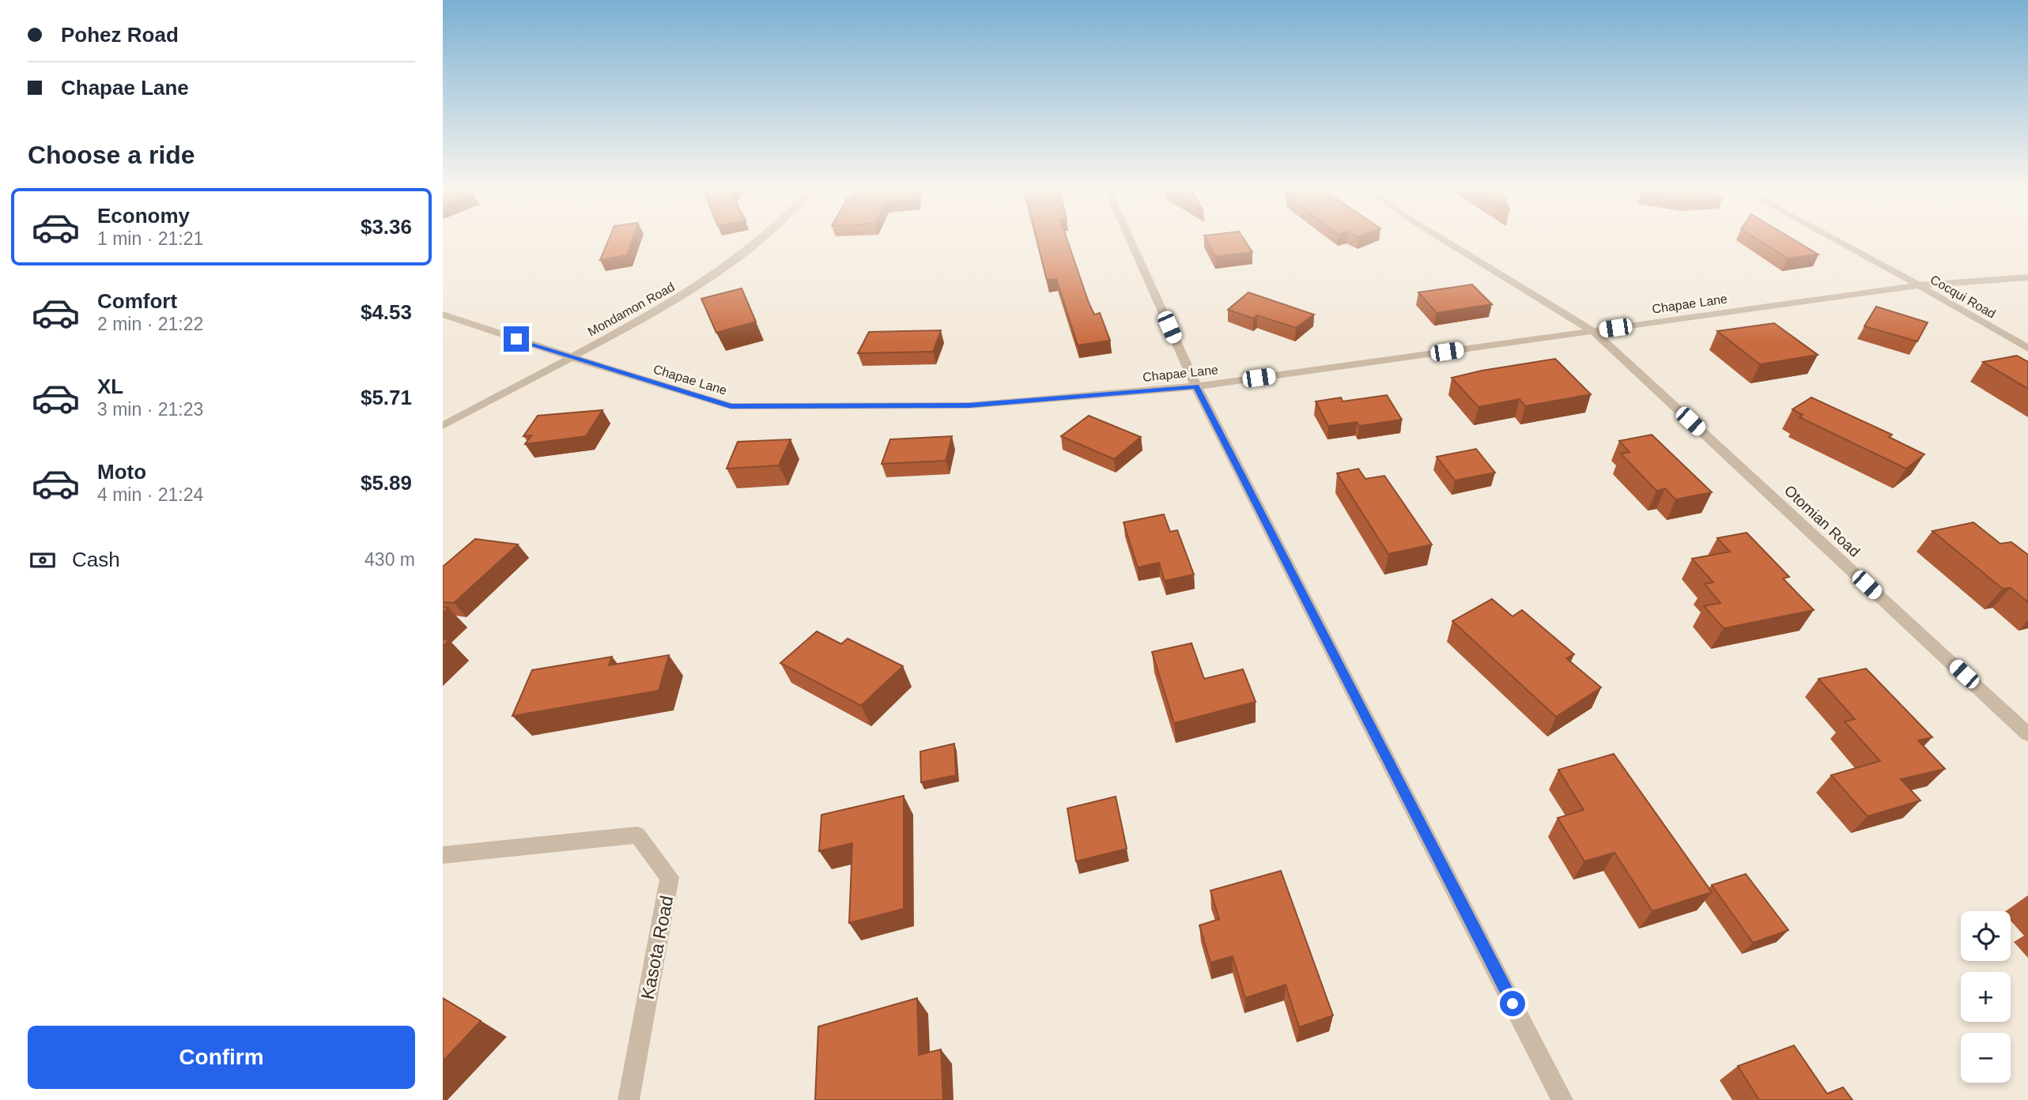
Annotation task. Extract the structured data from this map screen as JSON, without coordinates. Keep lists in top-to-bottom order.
{
  "streets": {
    "street": [
      "Cocqui Road",
      "Chapae Lane",
      "Mondamon Road",
      "Otomian Road",
      "Kasota Road"
    ]
  },
  "crossings": [
    ["Cocqui Road", "Chapae Lane"],
    ["Chapae Lane", "Mondamon Road"],
    ["Chapae Lane", "Otomian Road"]
  ],
  "page": {
    "banner": ["Pohez Road", "Chapae Lane"],
    "heading": "Choose a ride",
    "list": [
      {
        "name": "Economy",
        "note": "1 min · 21:21",
        "value": "$3.36"
      },
      {
        "name": "Comfort",
        "note": "2 min · 21:22",
        "value": "$4.53"
      },
      {
        "name": "XL",
        "note": "3 min · 21:23",
        "value": "$5.71"
      },
      {
        "name": "Moto",
        "note": "4 min · 21:24",
        "value": "$5.89"
      }
    ],
    "pay": ["Cash", "430 m"],
    "map_buttons": ["+", "−"],
    "buttons": "Confirm"
  }
}
